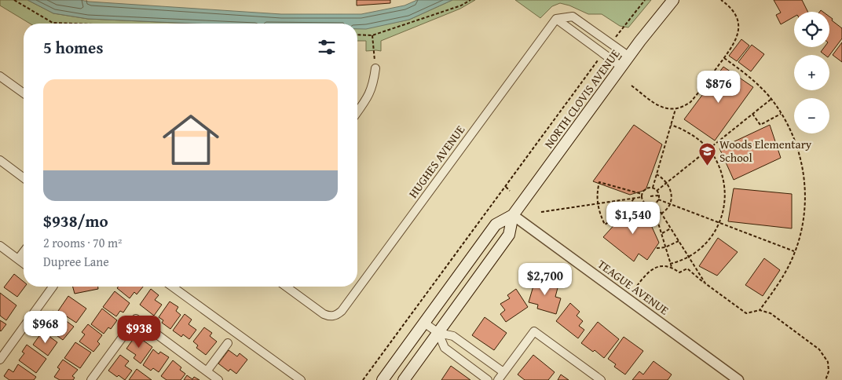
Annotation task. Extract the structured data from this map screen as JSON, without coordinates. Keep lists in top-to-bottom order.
{
  "streets": {
    "main road": ["NORTH CLOVIS AVENUE"],
    "street": ["HUGHES AVENUE", "TEAGUE AVENUE"]
  },
  "crossings": [
    ["NORTH CLOVIS AVENUE", "TEAGUE AVENUE"]
  ],
  "places": {
    "school or university": ["Woods Elementary School"]
  },
  "page": {
    "map_buttons": ["+", "−"],
    "heading": "5 homes",
    "price": [
      "$876",
      "$1,540",
      "$2,700",
      "$968",
      "$938"
    ],
    "list": [
      {
        "name": "$938/mo",
        "note": "2 rooms · 70 m² · Dupree Lane"
      }
    ]
  }
}
